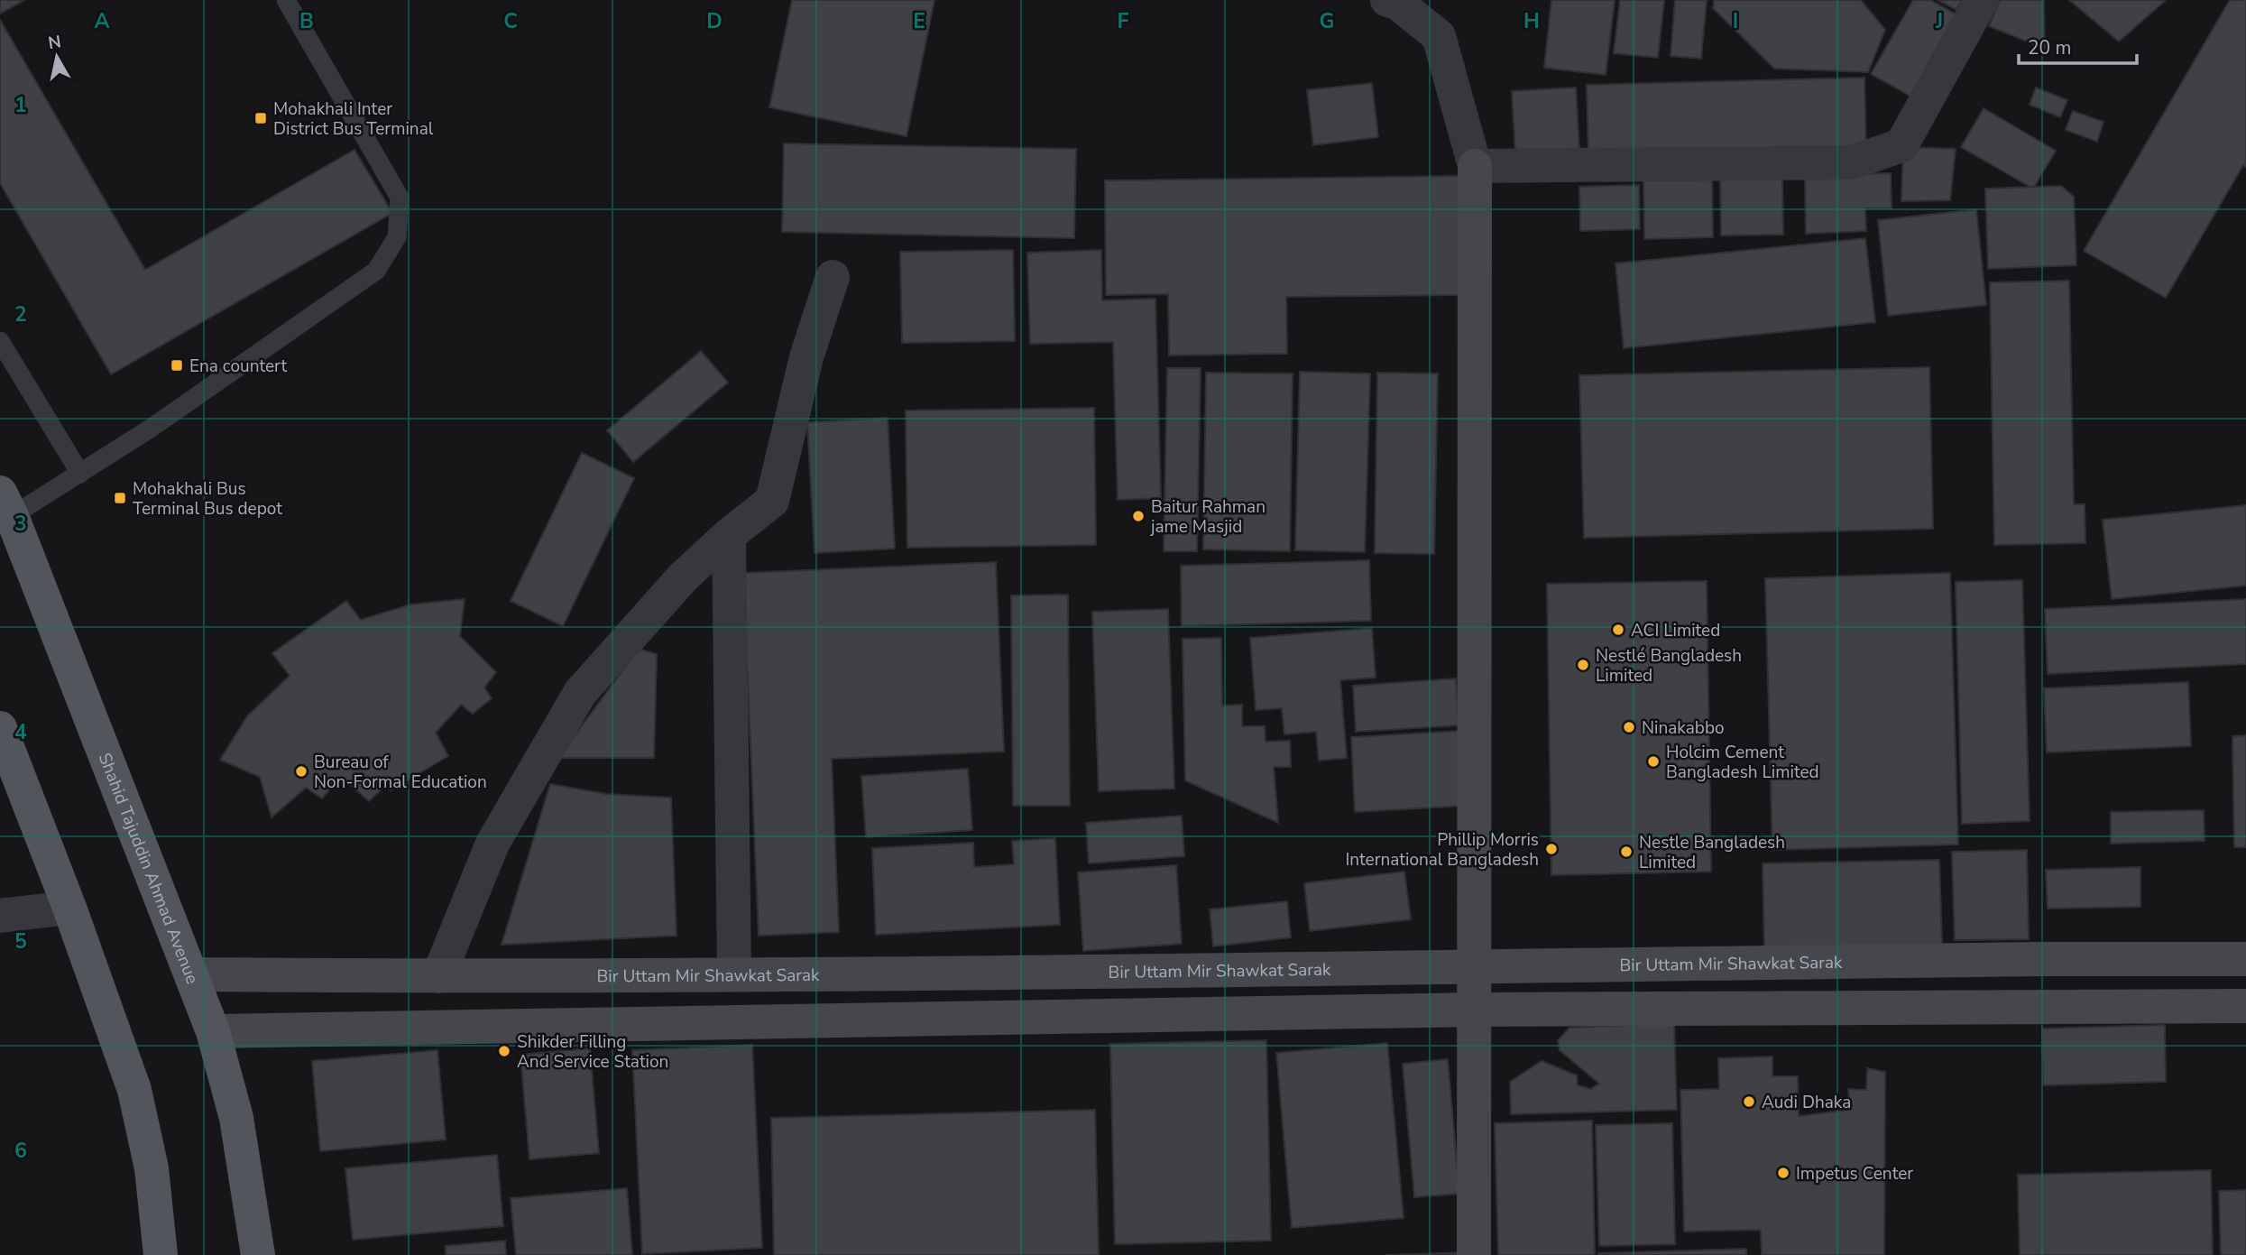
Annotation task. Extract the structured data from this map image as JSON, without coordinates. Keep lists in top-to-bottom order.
{
  "streets": {
    "main road": ["Shahid Tajuddin Ahmad Avenue", "Bir Uttam Mir Shawkat Sarak"]
  },
  "crossings": [
    ["Shahid Tajuddin Ahmad Avenue", "Bir Uttam Mir Shawkat Sarak"]
  ],
  "places": {
    "transit": ["Mohakhali Inter District Bus Terminal", "Ena countert", "Mohakhali Bus Terminal Bus depot"],
    "other": [
      "Baitur Rahman jame Masjid",
      "ACI Limited",
      "Nestlé Bangladesh Limited",
      "Ninakabbo",
      "Holcim Cement Bangladesh Limited",
      "Bureau of Non-Formal Education",
      "Phillip Morris International Bangladesh",
      "Nestle Bangladesh Limited",
      "Shikder Filling And Service Station",
      "Audi Dhaka",
      "Impetus Center"
    ]
  },
  "scale_bar": "20 m",
  "north": "top",
  "grid": {
    "columns": [
      "A",
      "B",
      "C",
      "D",
      "E",
      "F",
      "G",
      "H",
      "I",
      "J"
    ],
    "rows": [
      "1",
      "2",
      "3",
      "4",
      "5",
      "6"
    ]
  }
}
